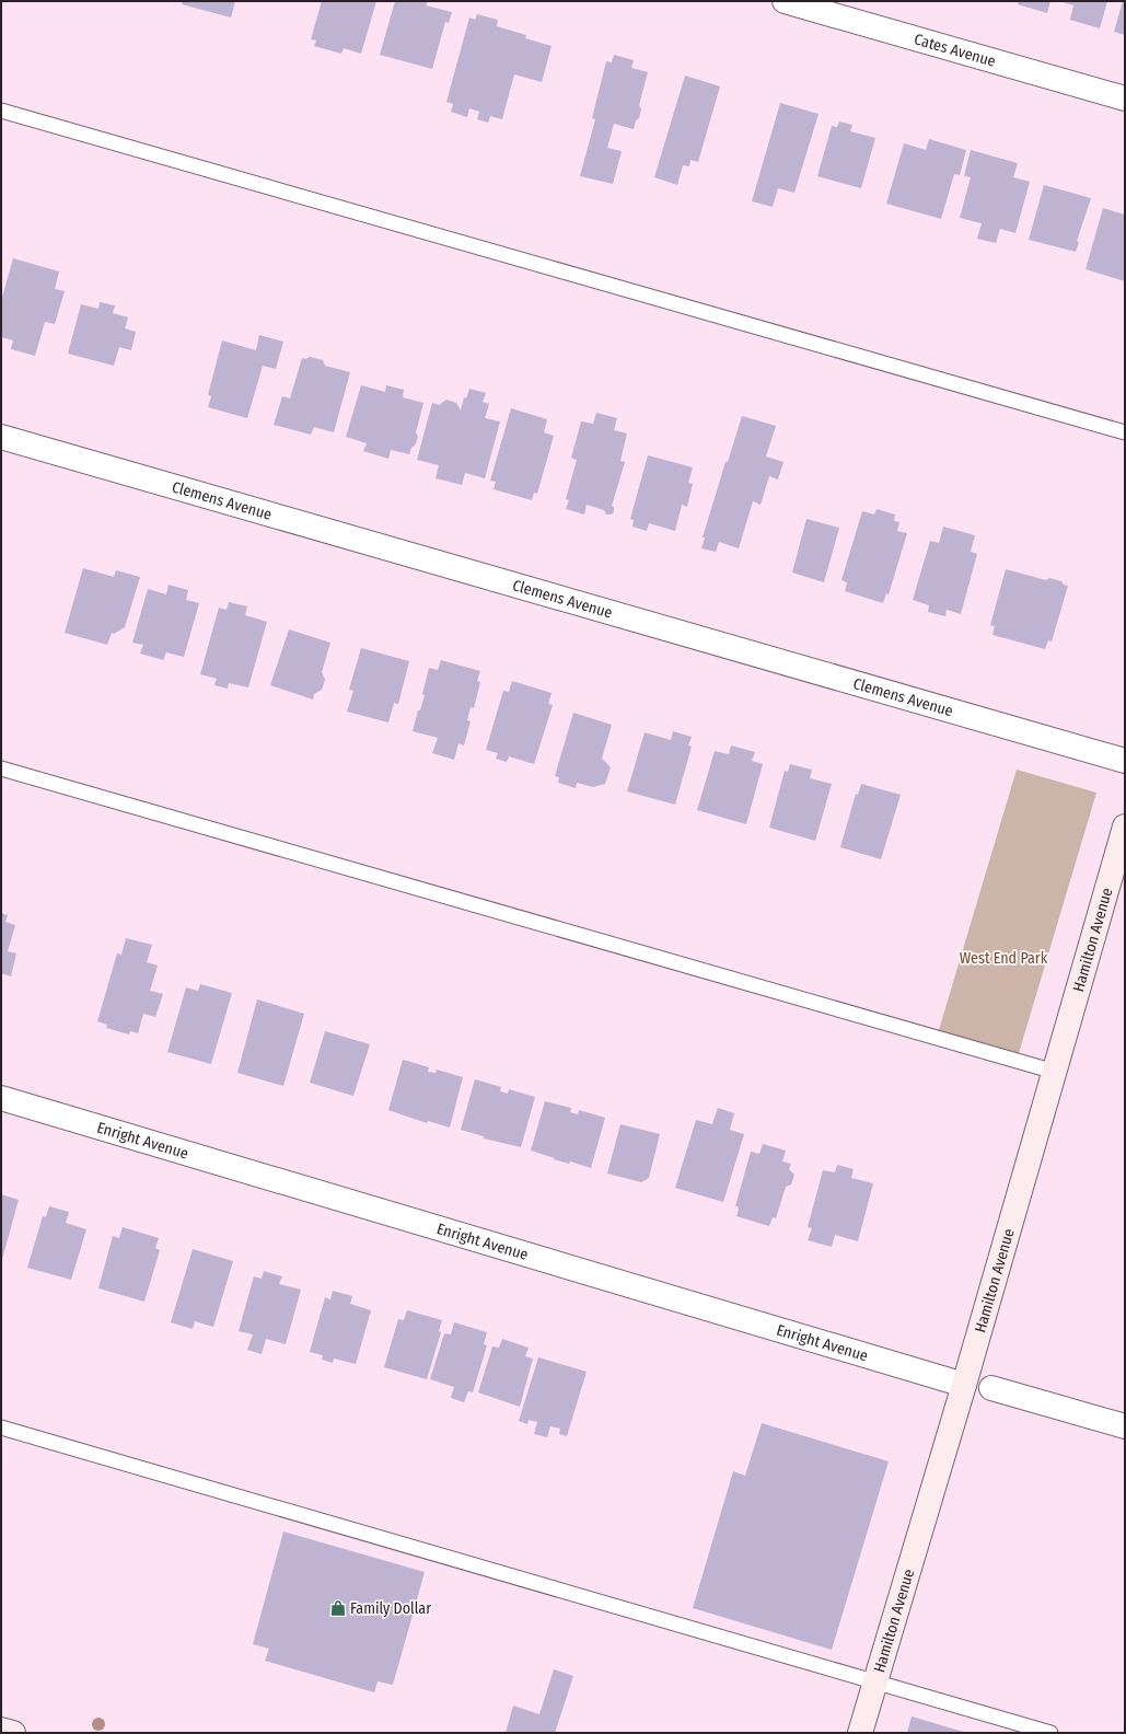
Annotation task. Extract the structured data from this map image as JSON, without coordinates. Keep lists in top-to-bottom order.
{
  "streets": {
    "street": [
      "Cates Avenue",
      "Clemens Avenue",
      "Hamilton Avenue",
      "Enright Avenue"
    ]
  },
  "crossings": [
    ["Hamilton Avenue", "Enright Avenue"]
  ],
  "parks": ["West End Park"],
  "places": {
    "shop": ["Family Dollar"]
  }
}
